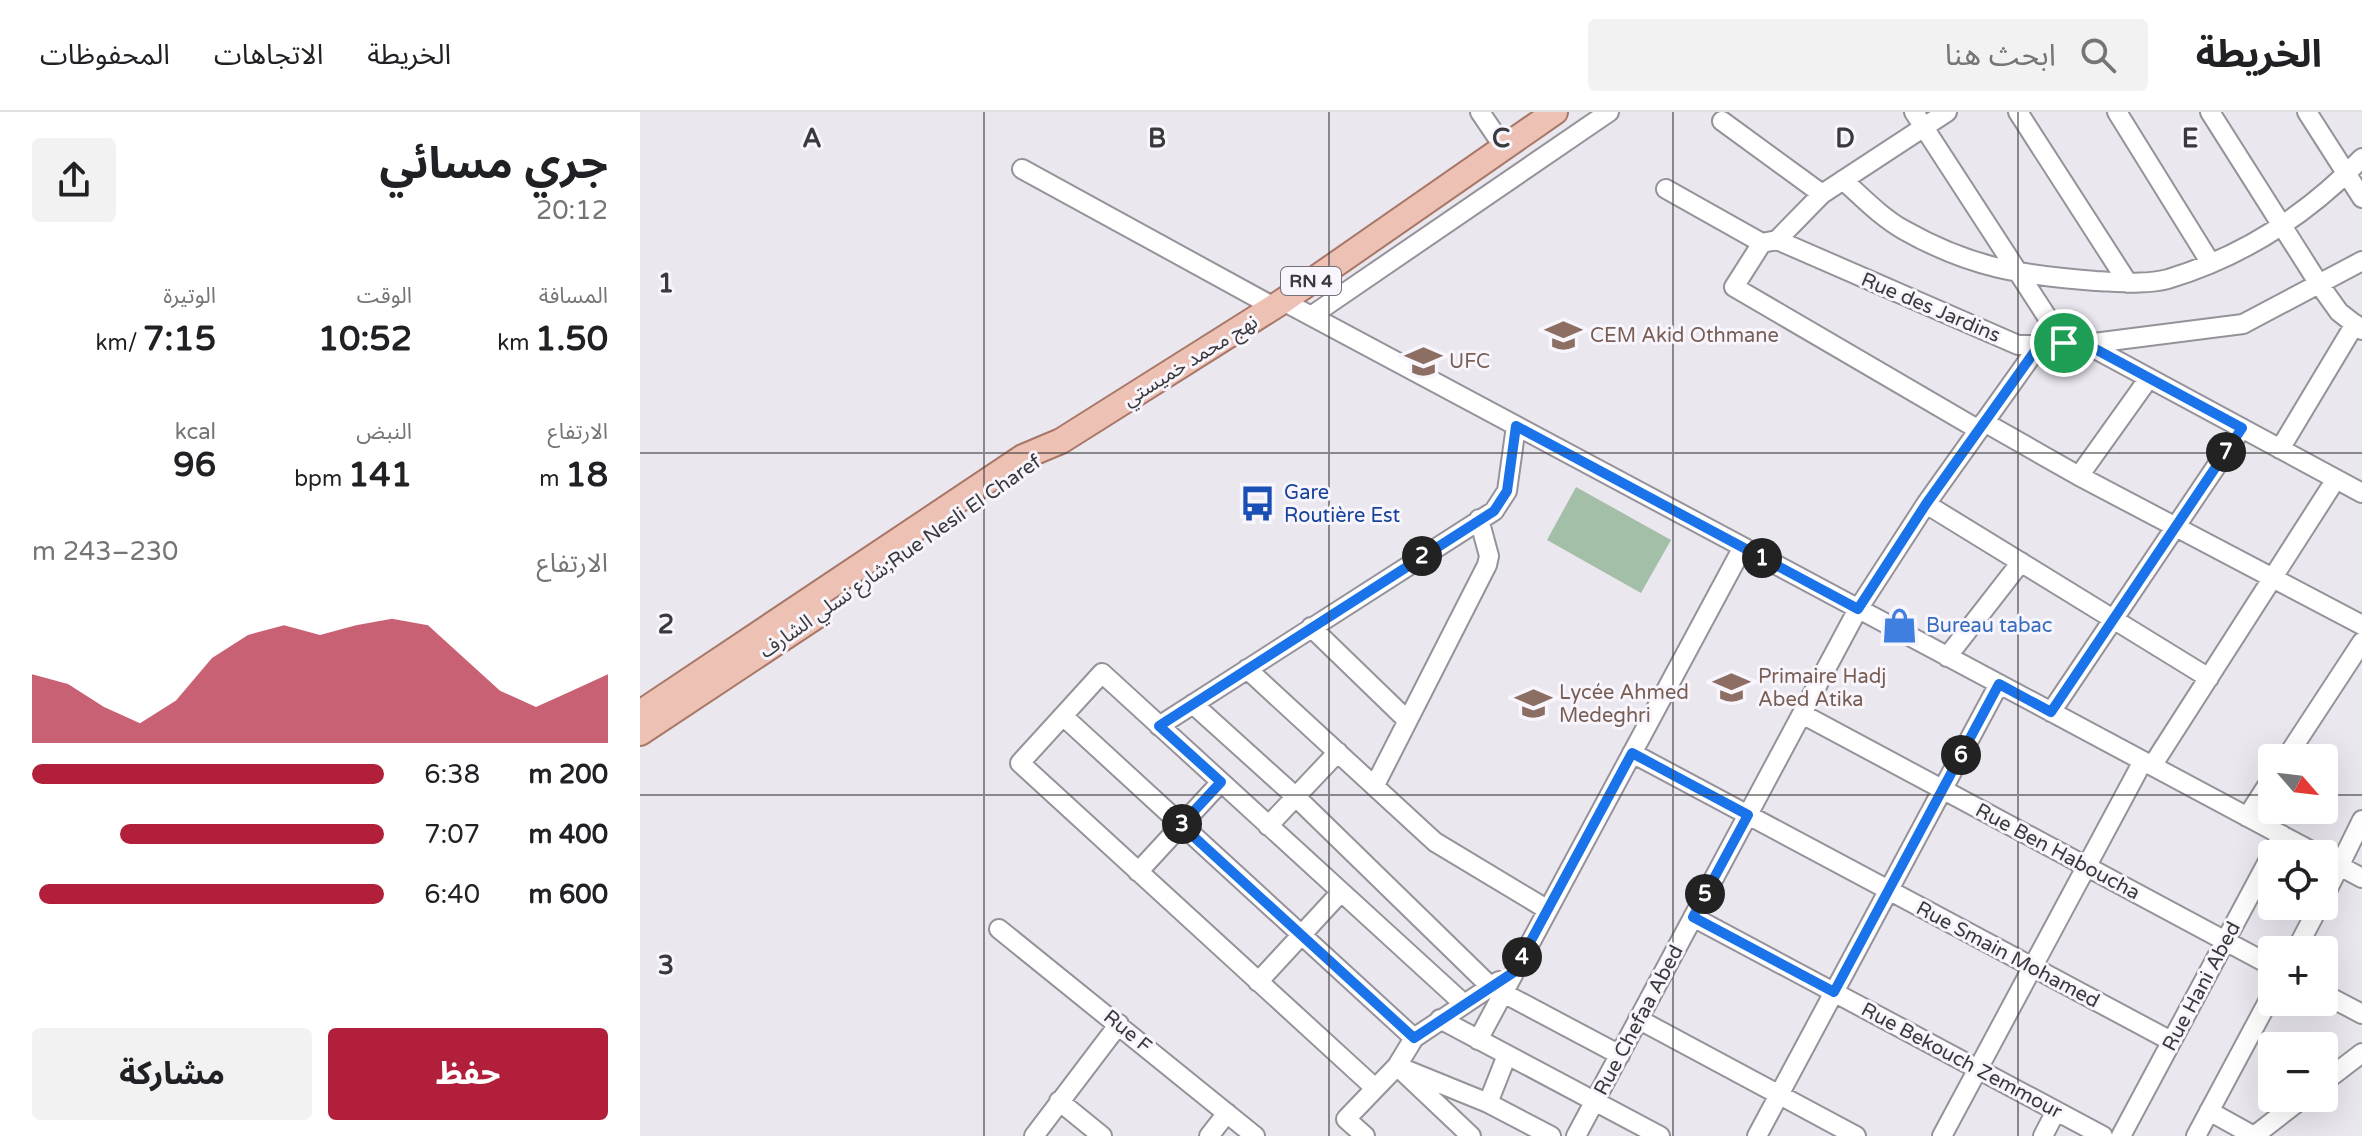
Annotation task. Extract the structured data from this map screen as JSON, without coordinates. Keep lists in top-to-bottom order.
{
  "streets": {
    "main road": ["RN 4", "نهج محمد خميستي", "شارع نسلي الشارف;Rue Nesli El Charef"],
    "street": [
      "Rue des Jardins",
      "Rue Ben Haboucha",
      "Rue Smain Mohamed",
      "Rue Hani Abed",
      "Rue Chefaa Abed",
      "Rue F",
      "Rue Bekouch Zemmour"
    ]
  },
  "crossings": [
    ["Rue des Jardins", "Rue Chefaa Abed"],
    ["نهج محمد خميستي", "شارع نسلي الشارف;Rue Nesli El Charef"],
    ["Rue Ben Haboucha", "Rue Hani Abed"],
    ["Rue Ben Haboucha", "Rue Chefaa Abed"],
    ["Rue Smain Mohamed", "Rue Hani Abed"],
    ["Rue Smain Mohamed", "Rue Chefaa Abed"],
    ["Rue Chefaa Abed", "Rue Bekouch Zemmour"]
  ],
  "places": {
    "school or university": [
      "CEM Akid Othmane",
      "UFC",
      "Primaire Hadj Abed Atika",
      "Lycée Ahmed Medeghri"
    ],
    "bus stop": ["Gare Routière Est"],
    "shop": ["Bureau tabac"]
  },
  "north": "bottom right",
  "page": {
    "header": "الخريطة",
    "search": "ابحث هنا",
    "nav": ["الخريطة", "الاتجاهات", "المحفوظات"],
    "heading": ["جري مسائي", "20:12"],
    "stats": [
      ["المسافة", "1.50 km"],
      ["الوقت", "10:52"],
      ["الوتيرة", "7:15 /km"],
      ["الارتفاع", "18 m"],
      ["النبض", "141 bpm"],
      ["kcal", "96"]
    ],
    "pins": [
      "7",
      "2",
      "1",
      "6",
      "3",
      "5",
      "4"
    ],
    "chart": ["الارتفاع", "230–243 m"],
    "map_buttons": ["+", "−"],
    "list": [
      {
        "name": "200 m",
        "note": "6:38"
      },
      {
        "name": "400 m",
        "note": "7:07"
      },
      {
        "name": "600 m",
        "note": "6:40"
      }
    ],
    "buttons": ["حفظ", "مشاركة"]
  },
  "grid": {
    "columns": [
      "A",
      "B",
      "C",
      "D",
      "E"
    ],
    "rows": ["1", "2", "3"]
  }
}
